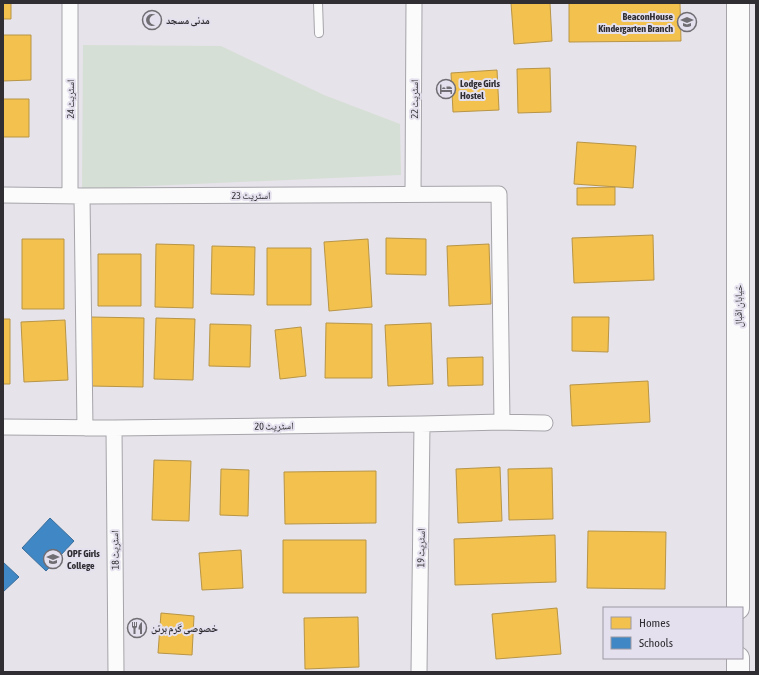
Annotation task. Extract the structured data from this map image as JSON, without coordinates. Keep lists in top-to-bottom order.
{
  "streets": {
    "main road": ["خیابان اقبال"],
    "street": [
      "اسٹریٹ 24",
      "اسٹریٹ 22",
      "اسٹریٹ 23",
      "اسٹریٹ 20",
      "اسٹریٹ 19",
      "اسٹریٹ 18"
    ]
  },
  "crossings": [
    ["اسٹریٹ 24", "اسٹریٹ 23"],
    ["اسٹریٹ 24", "اسٹریٹ 20"],
    ["اسٹریٹ 22", "اسٹریٹ 23"],
    ["اسٹریٹ 23", "اسٹریٹ 20"],
    ["اسٹریٹ 20", "اسٹریٹ 19"],
    ["اسٹریٹ 20", "اسٹریٹ 18"]
  ],
  "places": {
    "mosque": ["مدنی مسجد"],
    "school or university": ["BeaconHouse Kindergarten Branch", "OPF Girls College"],
    "hotel": ["Lodge Girls Hostel"],
    "restaurant": ["خصوصی گرم برتن"]
  },
  "legend": ["Homes", "Schools"]
}
